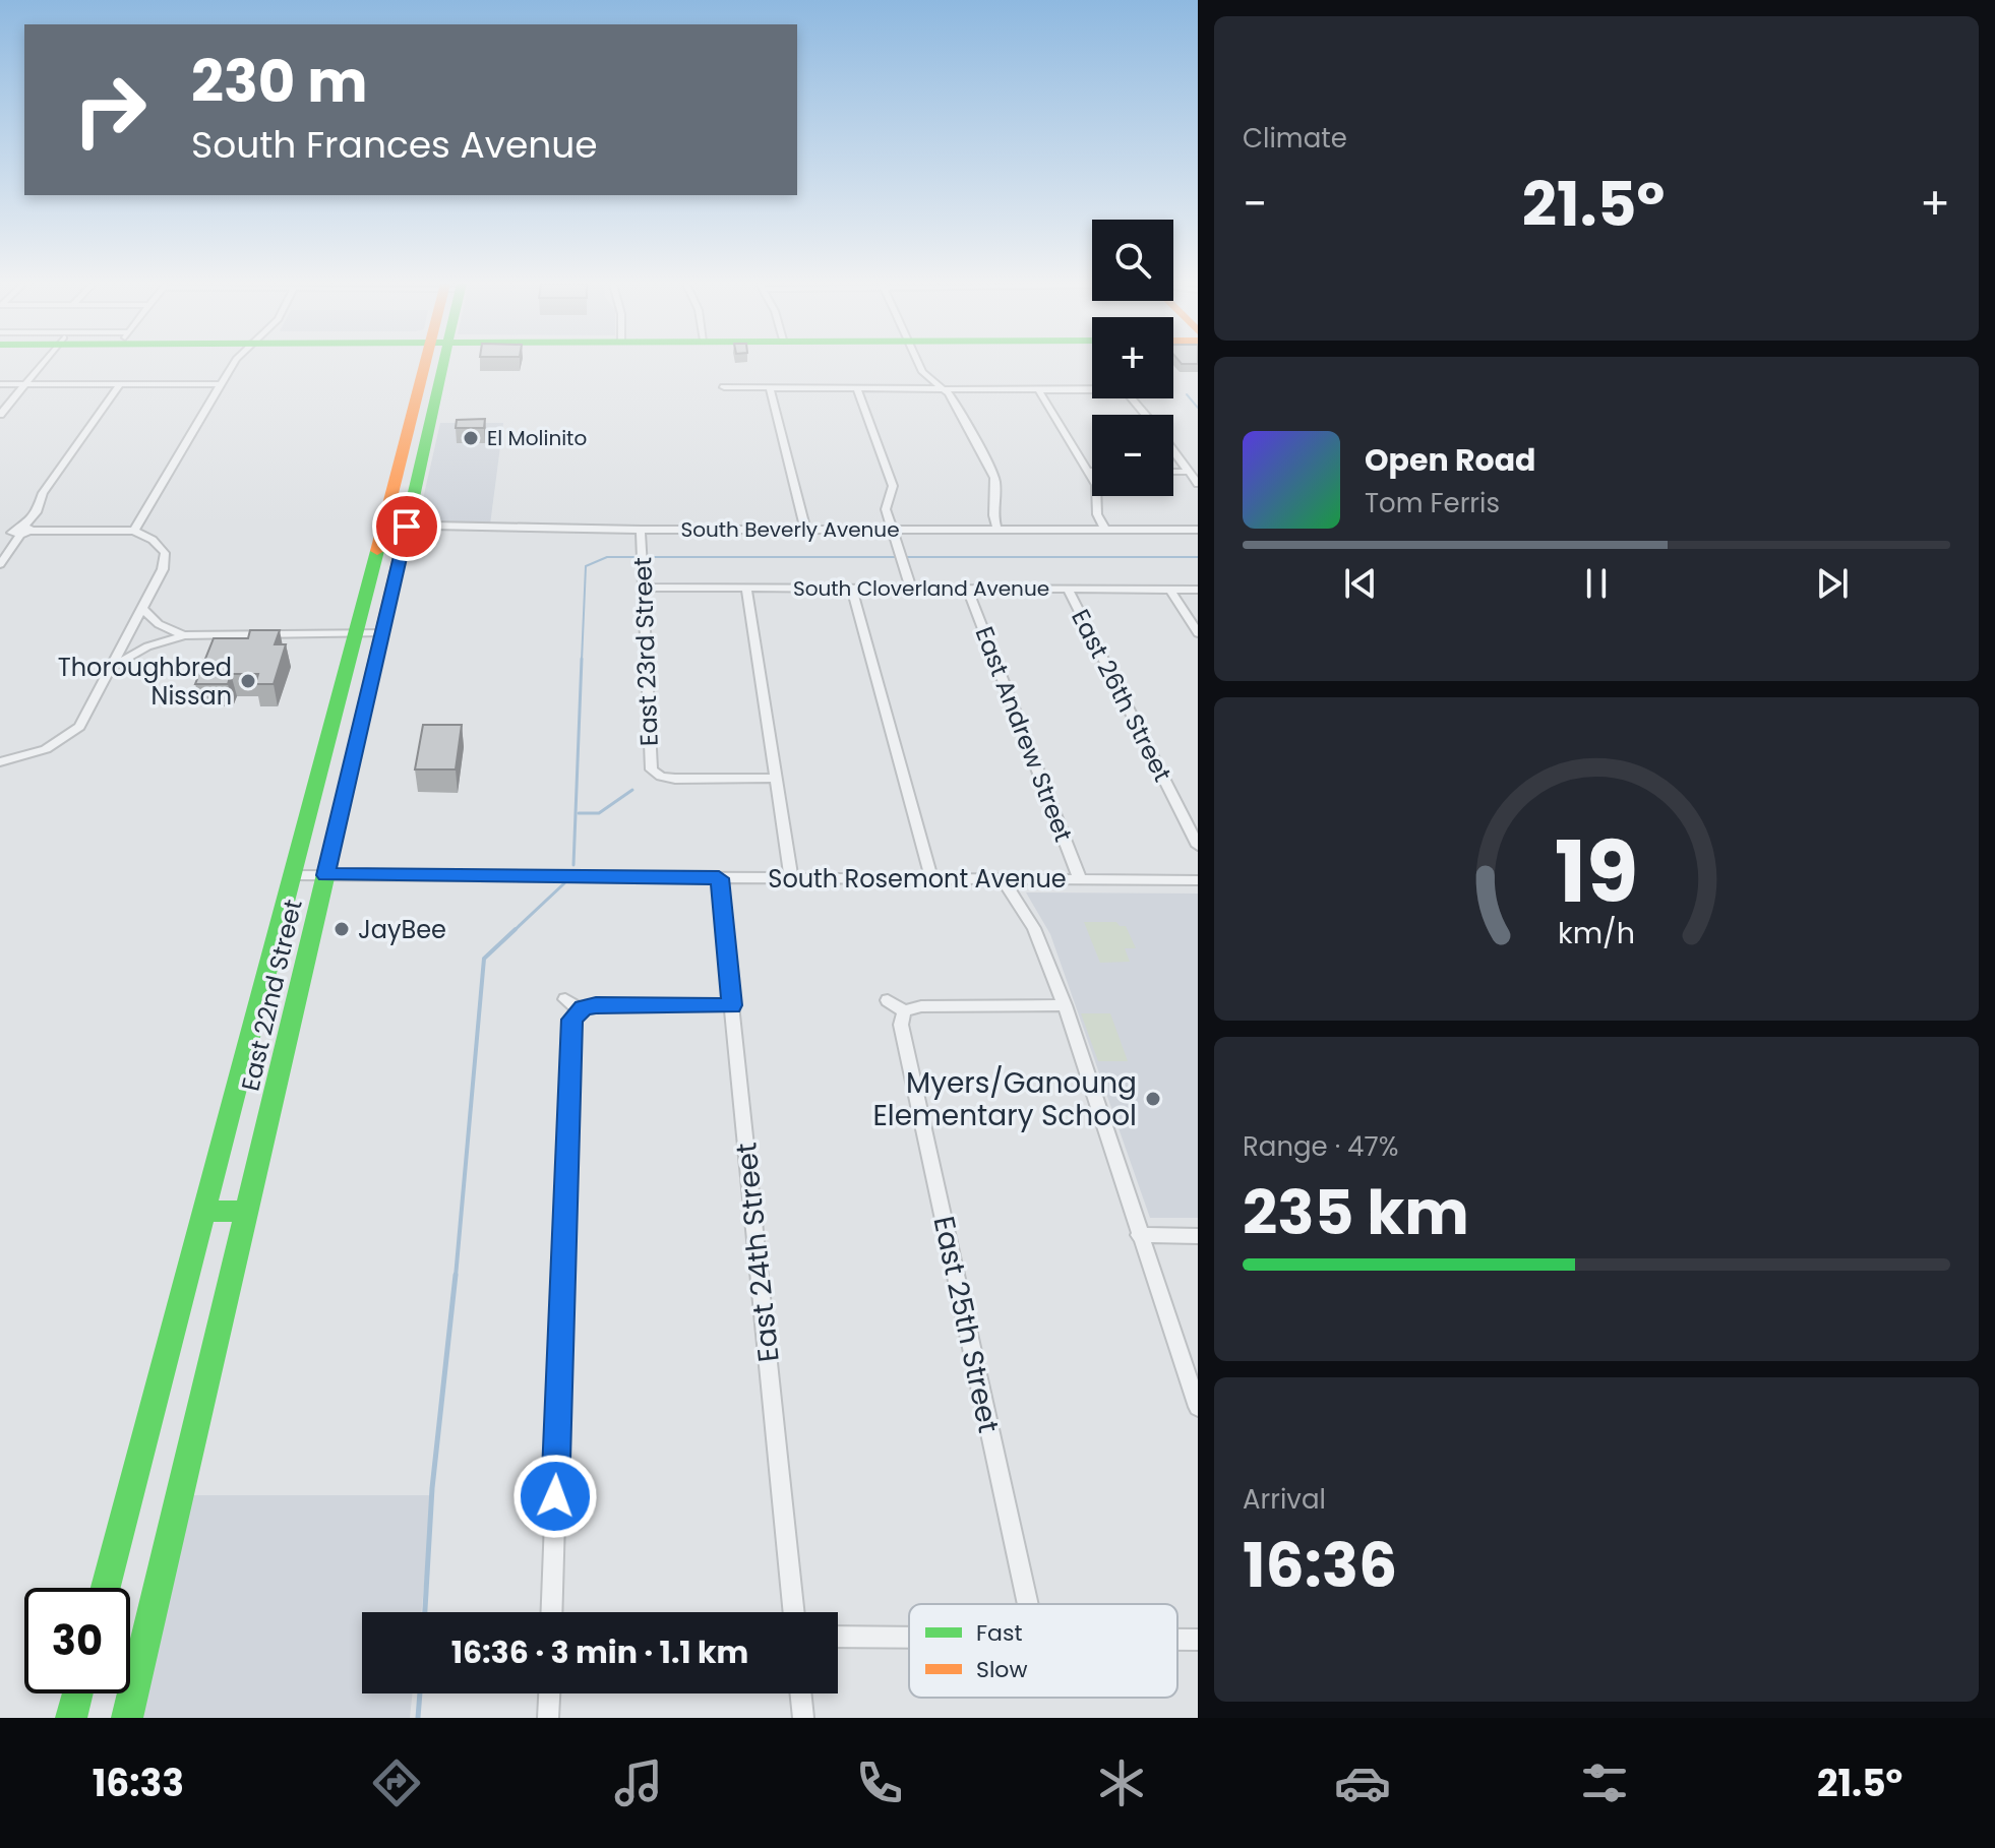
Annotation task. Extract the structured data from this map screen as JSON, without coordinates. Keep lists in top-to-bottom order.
{
  "streets": {
    "main road": ["East 22nd Street"],
    "street": [
      "South Beverly Avenue",
      "South Cloverland Avenue",
      "East 23rd Street",
      "East 26th Street",
      "East Andrew Street",
      "South Rosemont Avenue",
      "East 24th Street",
      "East 25th Street"
    ]
  },
  "crossings": [
    ["South Beverly Avenue", "East 23rd Street"],
    ["South Beverly Avenue", "East 22nd Street"],
    ["South Cloverland Avenue", "East 23rd Street"],
    ["South Cloverland Avenue", "East 26th Street"],
    ["South Cloverland Avenue", "East Andrew Street"],
    ["East Andrew Street", "South Rosemont Avenue"],
    ["South Rosemont Avenue", "East 22nd Street"],
    ["South Rosemont Avenue", "East 24th Street"]
  ],
  "places": [
    "El Molinito",
    "Thoroughbred Nissan",
    "JayBee",
    "Myers/Ganoung Elementary School"
  ],
  "legend": ["Fast", "Slow"],
  "page": {
    "tile": [
      "Climate",
      ["Range · 47%", "235 km"],
      ["Arrival", "16:36"]
    ],
    "turn": ["230 m", "South Frances Avenue"],
    "heat": ["−", "21.5°", "+"],
    "map_buttons": ["+", "−"],
    "song": ["Open Road", "Tom Ferris"],
    "limit": "30",
    "trip": "16:36 · 3 min · 1.1 km",
    "tabs": ["16:33", "21.5°"],
    "gauge": ["19", "km/h"]
  }
}
